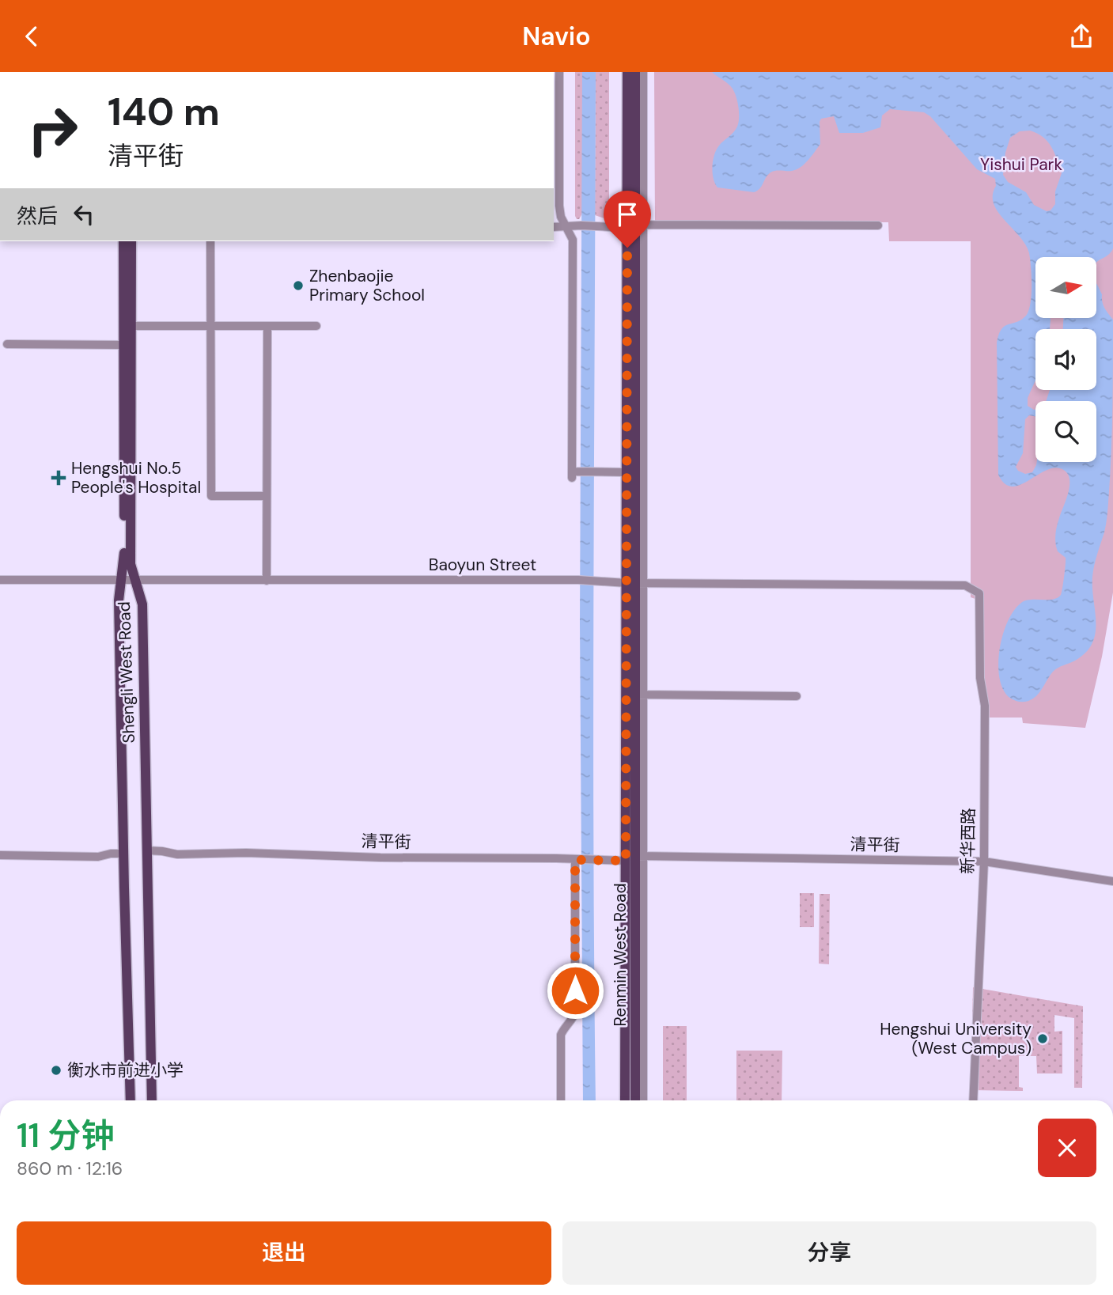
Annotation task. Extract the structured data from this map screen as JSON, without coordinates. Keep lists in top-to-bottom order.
{
  "streets": {
    "main road": ["Shengli West Road", "Renmin West Road"],
    "street": ["Baoyun Street", "新华西路", "清平街"]
  },
  "crossings": [
    ["Baoyun Street", "Shengli West Road"],
    ["Baoyun Street", "新华西路"],
    ["Baoyun Street", "Renmin West Road"],
    ["Shengli West Road", "清平街"],
    ["新华西路", "清平街"],
    ["清平街", "Renmin West Road"]
  ],
  "parks": ["Yishui Park"],
  "places": {
    "other": ["Zhenbaojie Primary School", "Hengshui University (West Campus)", "衡水市前进小学"],
    "health": ["Hengshui No.5 People's Hospital"]
  },
  "north": "right",
  "page": {
    "header": "Navio",
    "turn": ["140 m", "清平街"],
    "then": "然后",
    "heading": ["11 分钟", "860 m · 12:16"],
    "buttons": ["退出", "分享"]
  }
}
